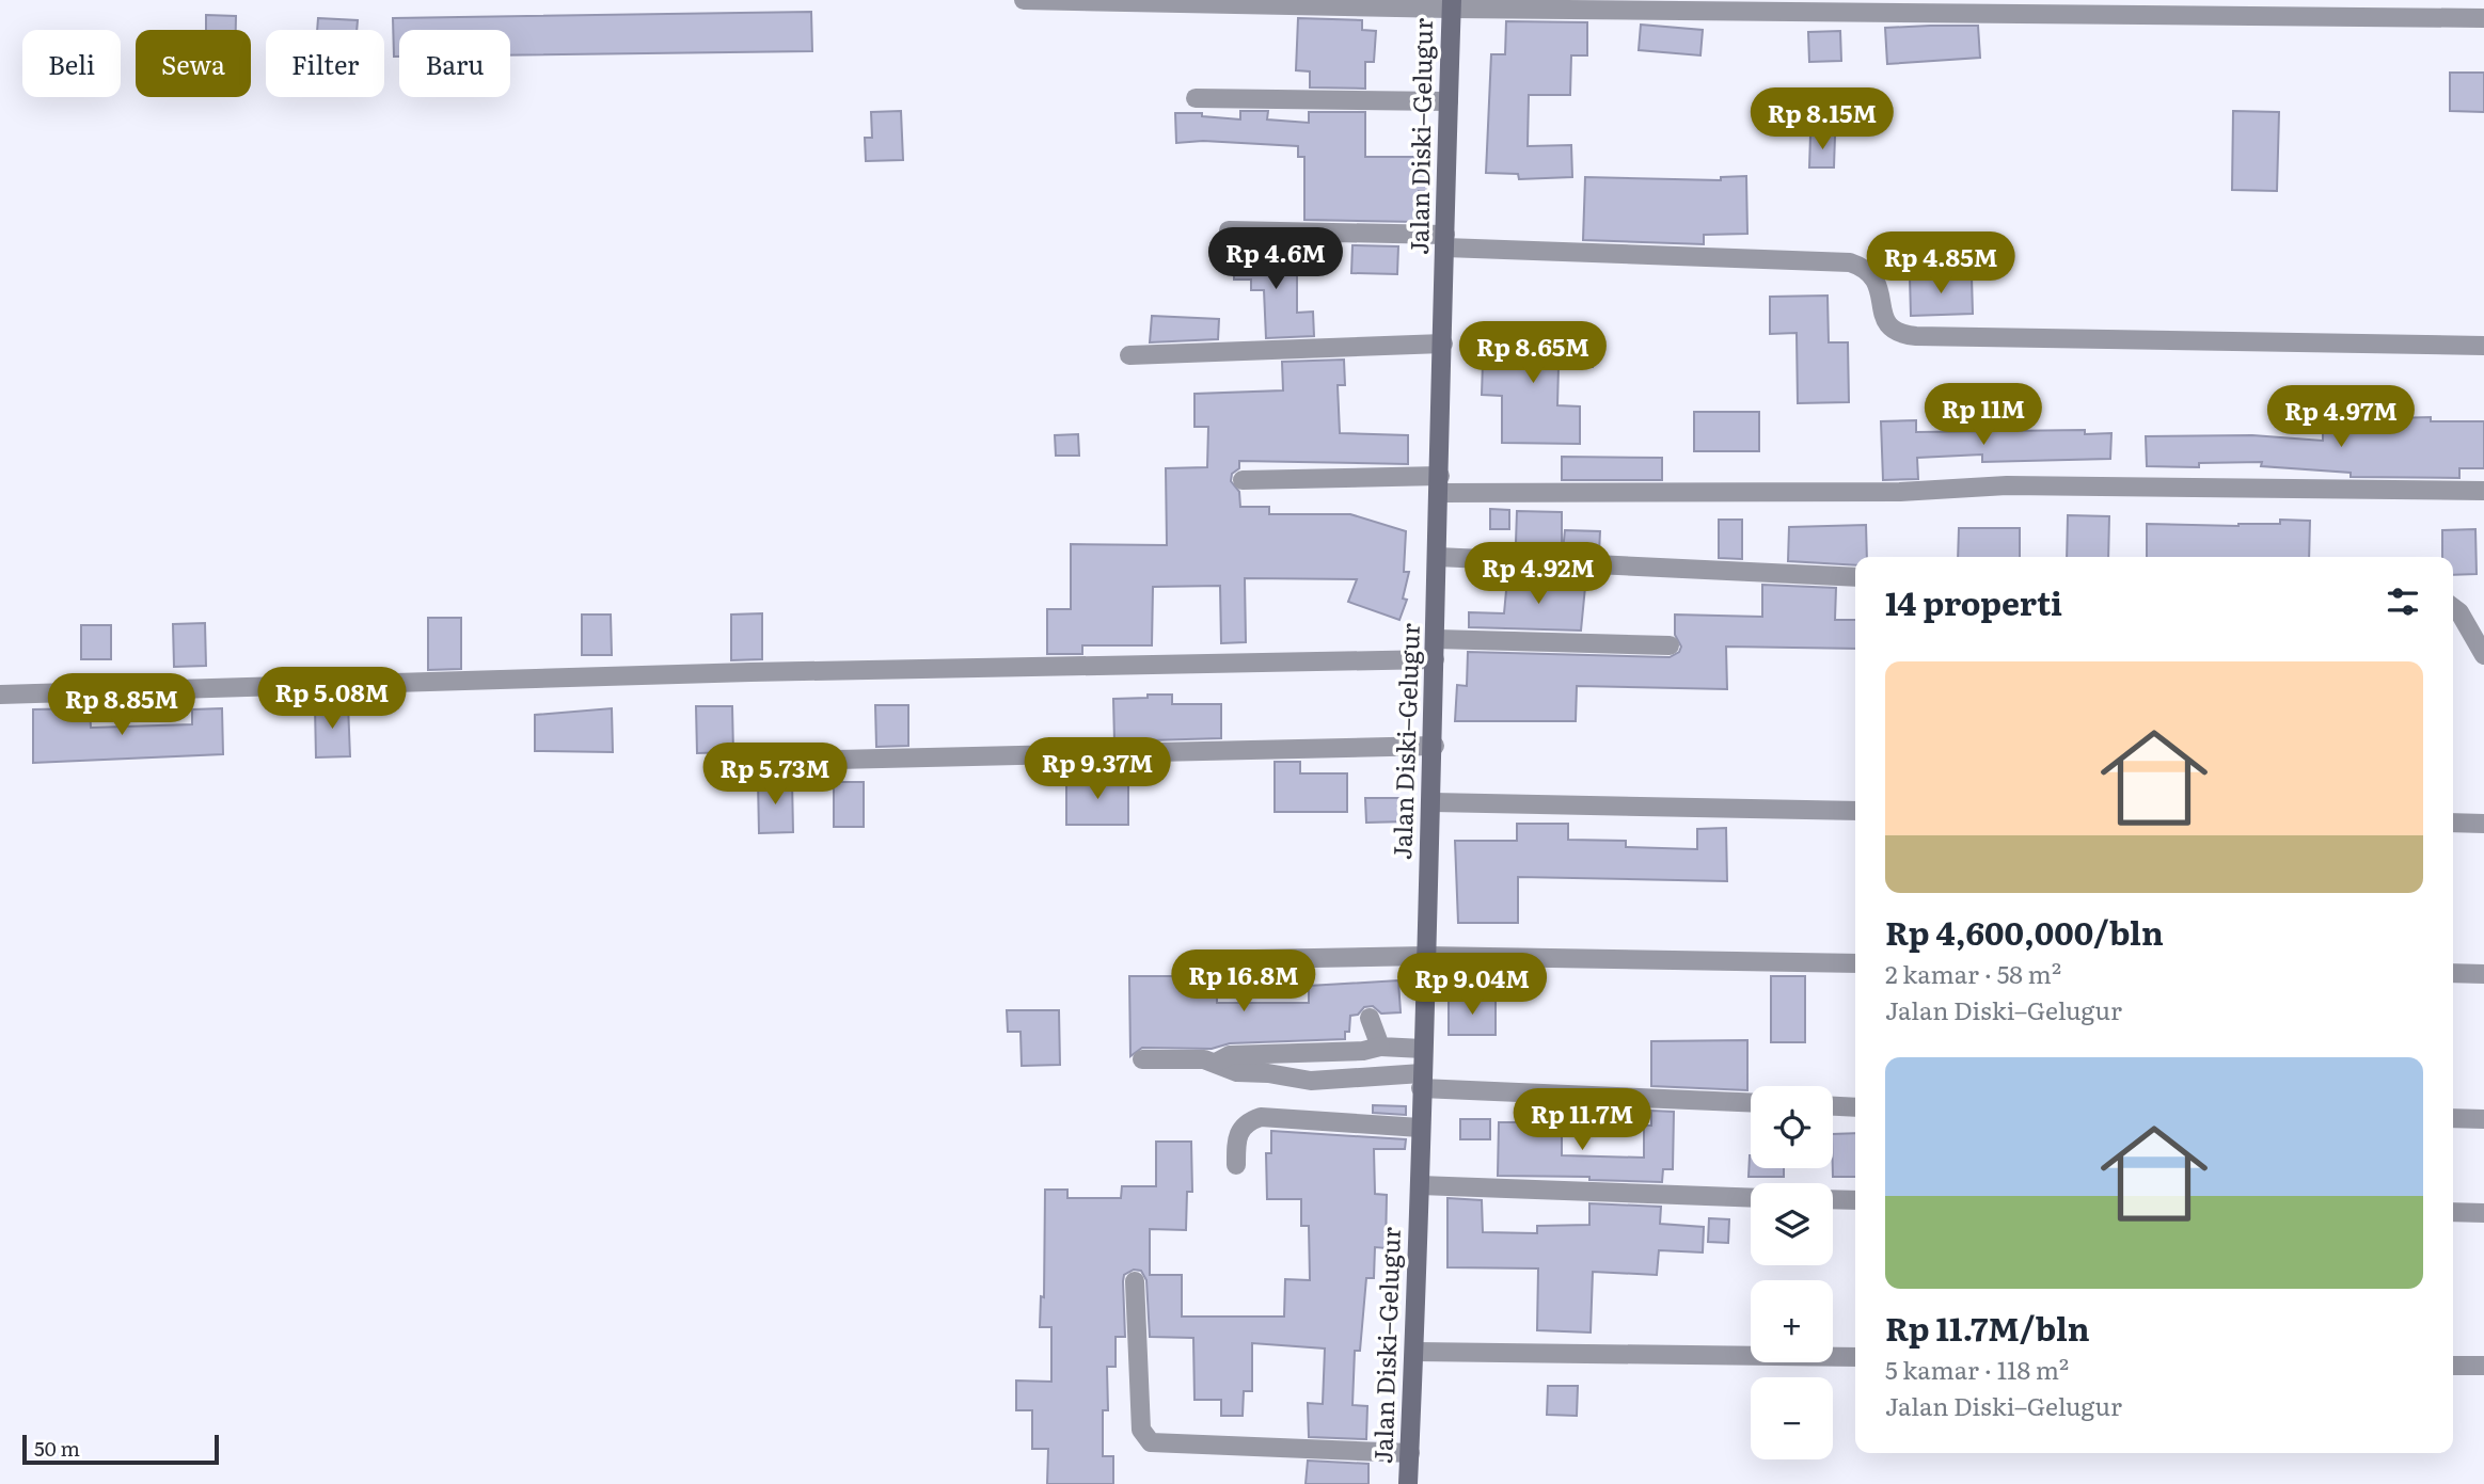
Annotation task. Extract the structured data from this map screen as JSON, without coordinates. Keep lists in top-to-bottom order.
{
  "streets": {
    "main road": ["Jalan Diski–Gelugur"]
  },
  "scale_bar": "50 m",
  "page": {
    "chip": [
      "Beli",
      "Sewa",
      "Filter",
      "Baru"
    ],
    "price": [
      "Rp 8.15M",
      "Rp 4.6M",
      "Rp 4.85M",
      "Rp 8.65M",
      "Rp 11M",
      "Rp 4.97M",
      "Rp 4.92M",
      "Rp 5.08M",
      "Rp 8.85M",
      "Rp 9.37M",
      "Rp 5.73M",
      "Rp 16.8M",
      "Rp 9.04M",
      "Rp 11.7M"
    ],
    "heading": "14 properti",
    "list": [
      {
        "name": "Rp 4,600,000/bln",
        "note": "2 kamar · 58 m² · Jalan Diski–Gelugur"
      },
      {
        "name": "Rp 11.7M/bln",
        "note": "5 kamar · 118 m² · Jalan Diski–Gelugur"
      }
    ],
    "map_buttons": ["+", "−"],
    "scale": "50 m"
  }
}
